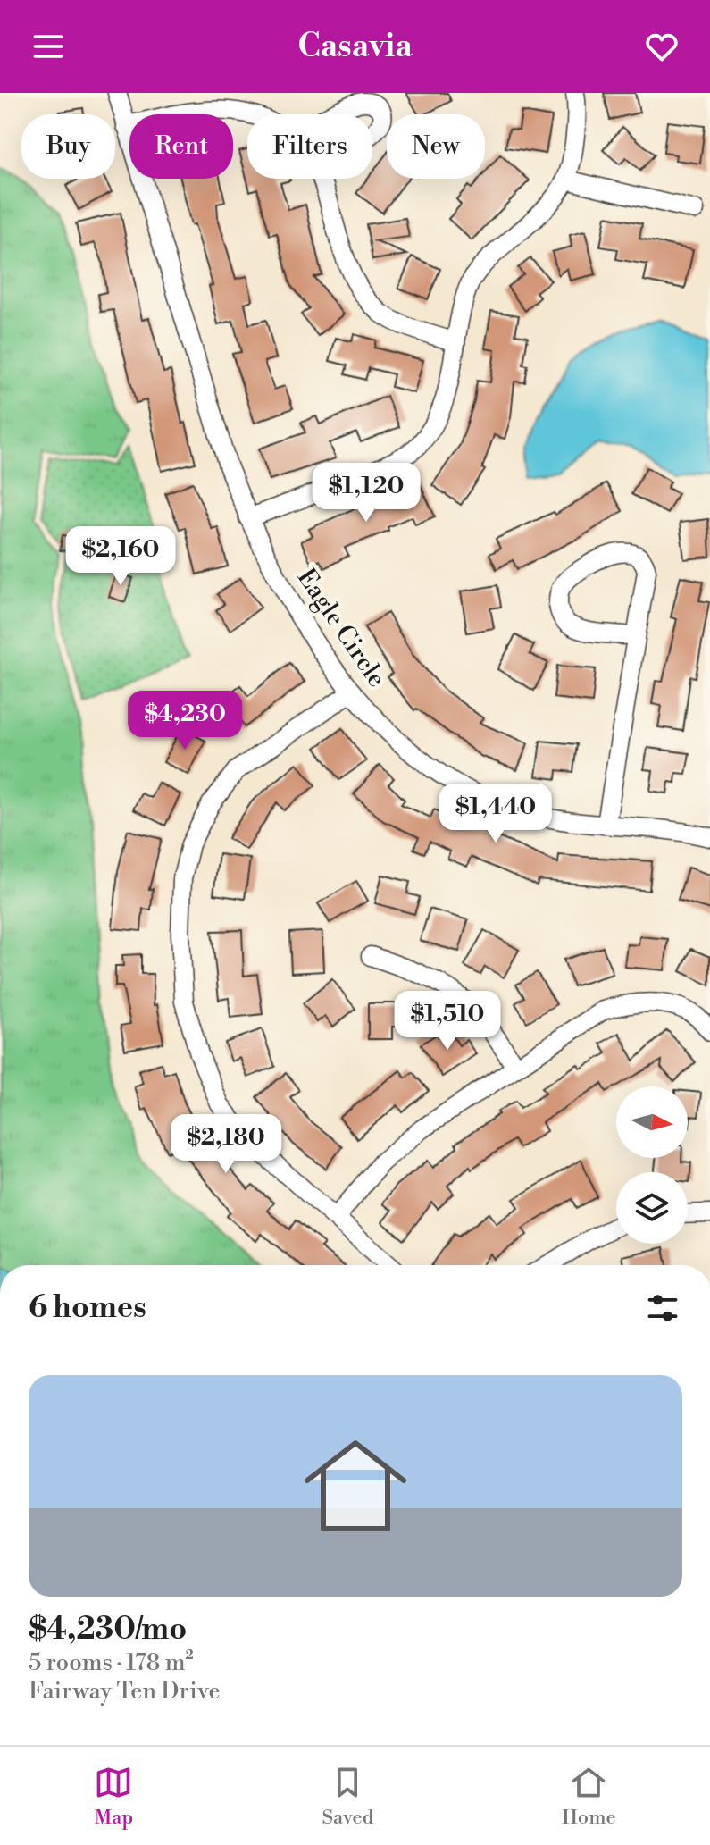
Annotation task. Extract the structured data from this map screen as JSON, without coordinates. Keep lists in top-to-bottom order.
{
  "streets": {
    "street": ["Eagle Circle"]
  },
  "north": "right",
  "page": {
    "header": "Casavia",
    "chip": [
      "Buy",
      "Rent",
      "Filters",
      "New"
    ],
    "price": [
      "$1,120",
      "$2,160",
      "$4,230",
      "$1,440",
      "$1,510",
      "$2,180"
    ],
    "heading": "6 homes",
    "list": [
      {
        "name": "$4,230/mo",
        "note": "5 rooms · 178 m² · Fairway Ten Drive"
      }
    ],
    "tabs": ["Map", "Saved", "Home"]
  }
}
